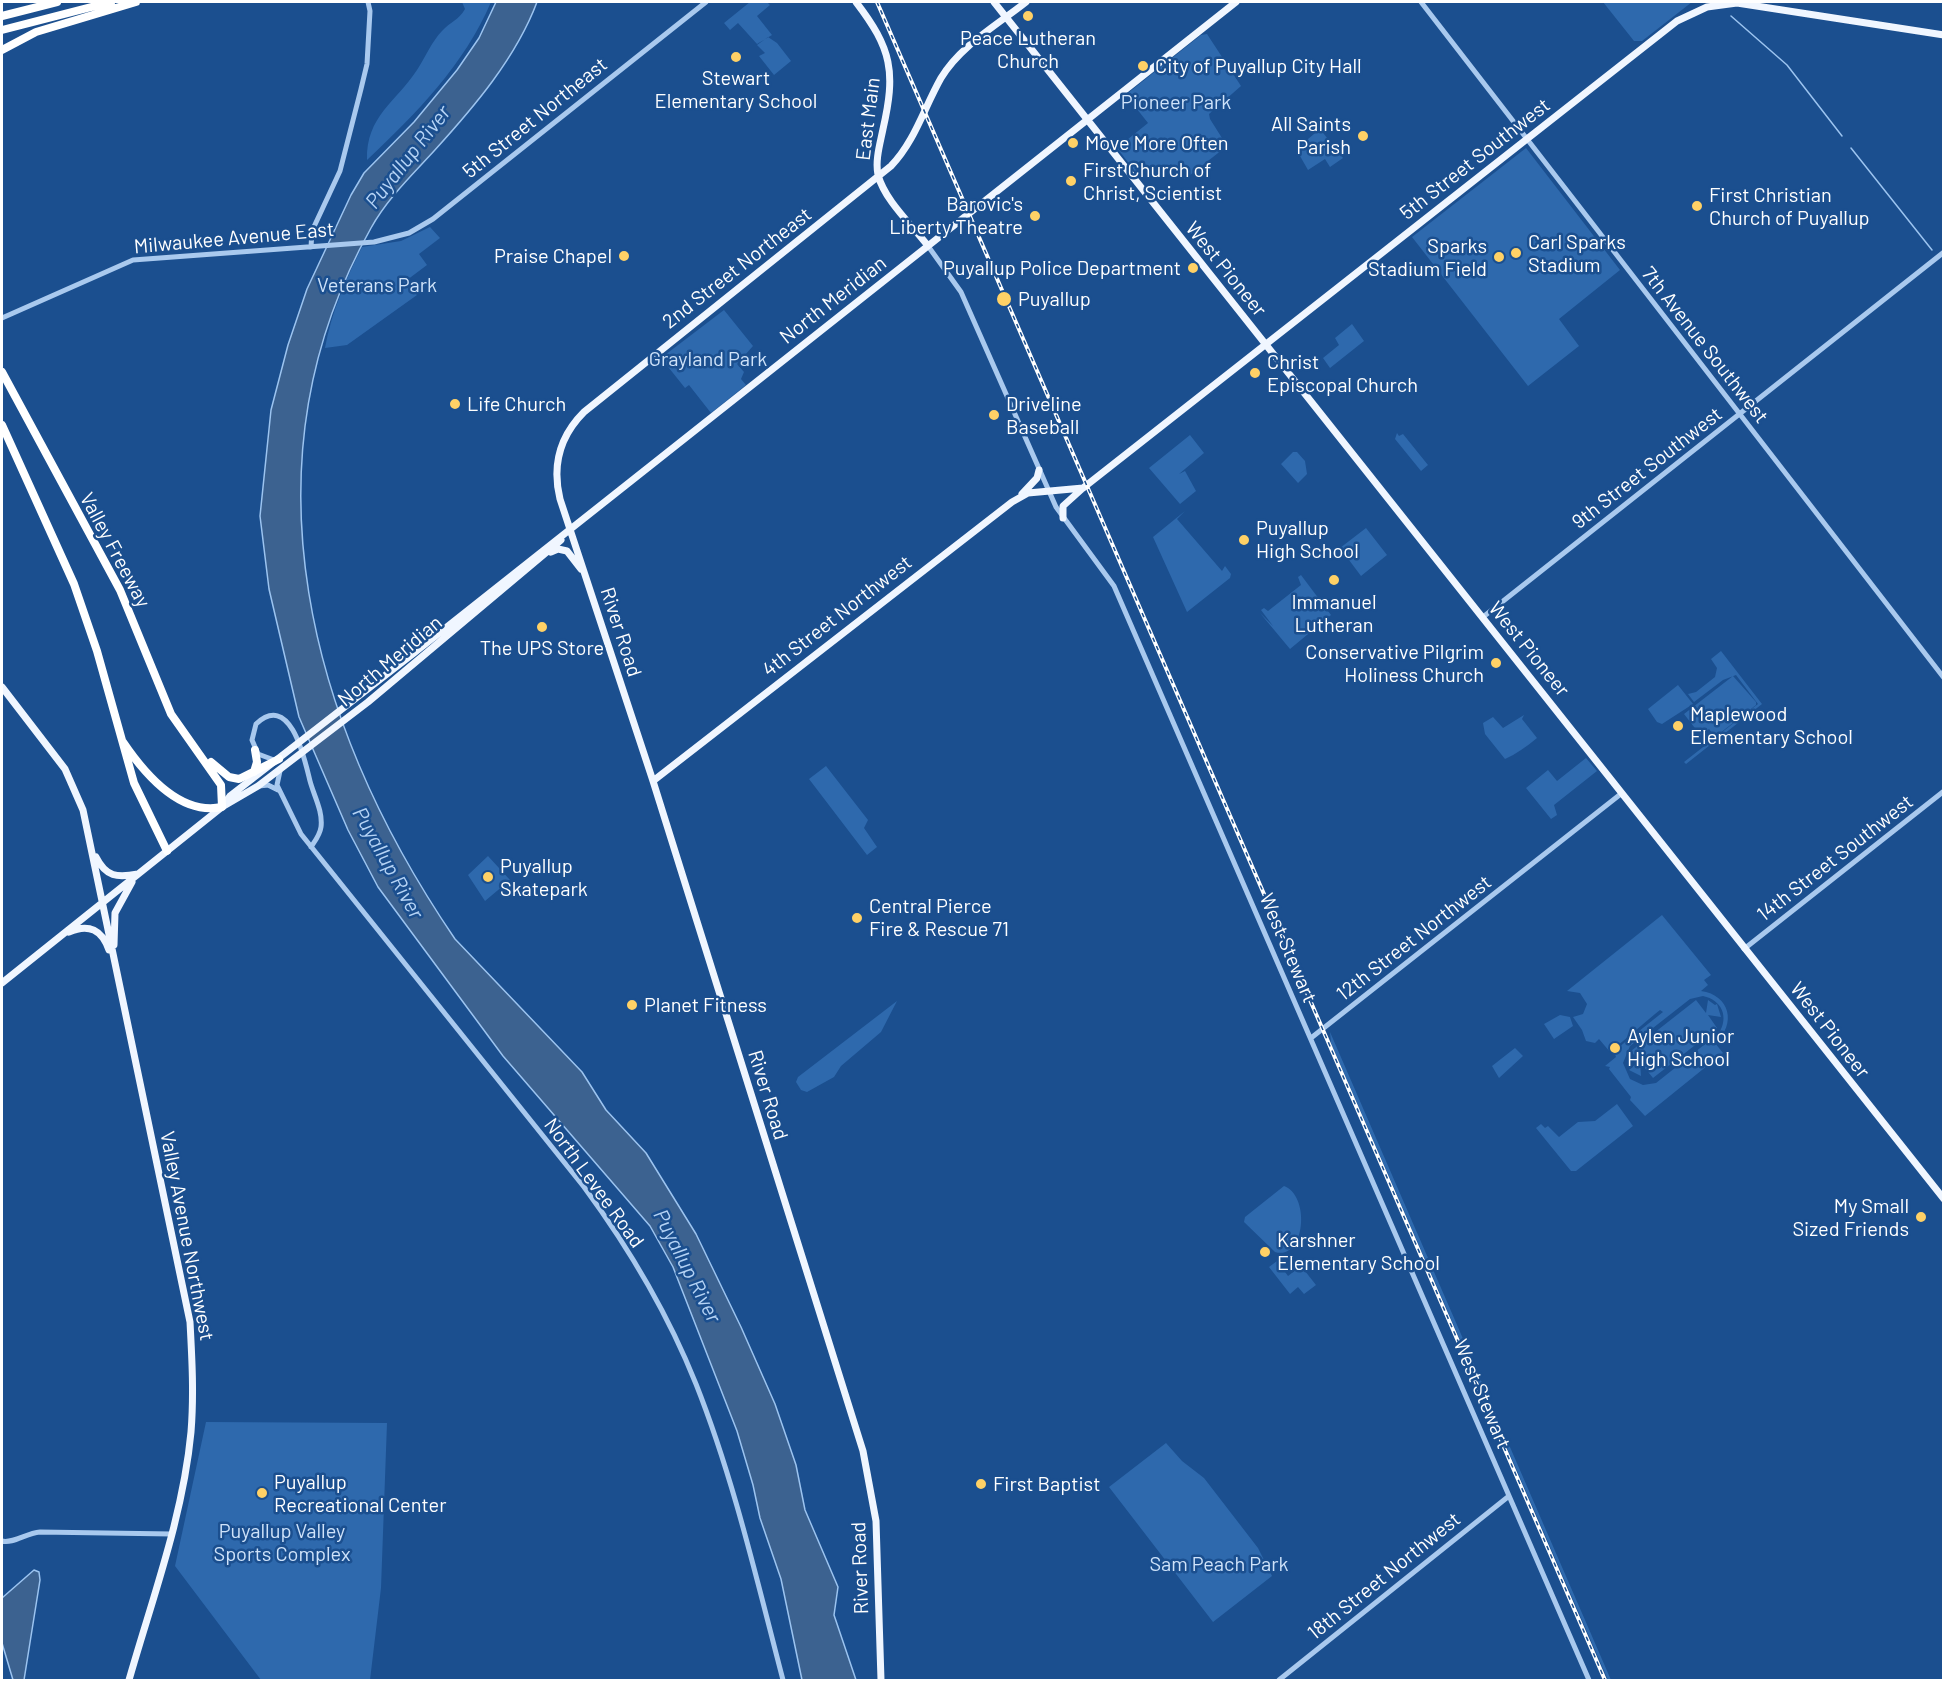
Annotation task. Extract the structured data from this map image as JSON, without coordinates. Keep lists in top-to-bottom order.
{
  "streets": {
    "highway": ["Valley Freeway"],
    "main road": [
      "East Main",
      "5th Street Southwest",
      "2nd Street Northeast",
      "West Pioneer",
      "North Meridian",
      "4th Street Northwest",
      "River Road",
      "Valley Avenue Northwest"
    ],
    "street": [
      "5th Street Northeast",
      "Milwaukee Avenue East",
      "7th Avenue Southwest",
      "9th Street Southwest",
      "14th Street Southwest",
      "12th Street Northwest",
      "West Stewart",
      "North Levee Road",
      "18th Street Northwest"
    ]
  },
  "crossings": [
    ["5th Street Northeast", "Milwaukee Avenue East"],
    ["East Main", "2nd Street Northeast"],
    ["5th Street Southwest", "West Pioneer"],
    ["5th Street Southwest", "7th Avenue Southwest"],
    ["5th Street Southwest", "4th Street Northwest"],
    ["5th Street Southwest", "West Stewart"],
    ["2nd Street Northeast", "West Pioneer"],
    ["2nd Street Northeast", "North Meridian"],
    ["2nd Street Northeast", "River Road"],
    ["West Pioneer", "North Meridian"],
    ["West Pioneer", "9th Street Southwest"],
    ["West Pioneer", "14th Street Southwest"],
    ["West Pioneer", "12th Street Northwest"],
    ["North Meridian", "River Road"],
    ["North Meridian", "West Stewart"],
    ["North Meridian", "Valley Avenue Northwest"],
    ["7th Avenue Southwest", "9th Street Southwest"],
    ["4th Street Northwest", "River Road"],
    ["4th Street Northwest", "West Stewart"],
    ["12th Street Northwest", "West Stewart"],
    ["West Stewart", "18th Street Northwest"]
  ],
  "water": ["Puyallup River"],
  "parks": [
    "Pioneer Park",
    "Veterans Park",
    "Grayland Park",
    "Puyallup Valley Sports Complex",
    "Sam Peach Park"
  ],
  "places": [
    "Peace Lutheran Church",
    "Stewart Elementary School",
    "City of Puyallup City Hall",
    "All Saints Parish",
    "Move More Often",
    "First Church of Christ, Scientist",
    "First Christian Church of Puyallup",
    "Barovic's Liberty Theatre",
    "Carl Sparks Stadium",
    "Praise Chapel",
    "Sparks Stadium Field",
    "Puyallup Police Department",
    "Puyallup",
    "Christ Episcopal Church",
    "Life Church",
    "Driveline Baseball",
    "Puyallup High School",
    "Immanuel Lutheran",
    "The UPS Store",
    "Conservative Pilgrim Holiness Church",
    "Maplewood Elementary School",
    "Puyallup Skatepark",
    "Central Pierce Fire & Rescue 71",
    "Planet Fitness",
    "Aylen Junior High School",
    "My Small Sized Friends",
    "Karshner Elementary School",
    "First Baptist",
    "Puyallup Recreational Center"
  ]
}
